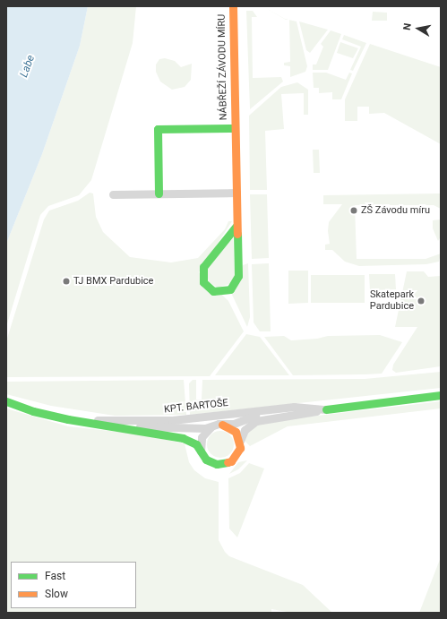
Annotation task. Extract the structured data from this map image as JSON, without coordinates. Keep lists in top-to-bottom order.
{
  "streets": {
    "street": ["NÁBŘEŽÍ ZÁVODU MÍRU", "KPT. BARTOŠE"]
  },
  "water": ["Labe"],
  "places": ["ZŠ Závodu míru", "TJ BMX Pardubice", "Skatepark Pardubice"],
  "legend": ["Fast", "Slow"],
  "north": "left"
}
